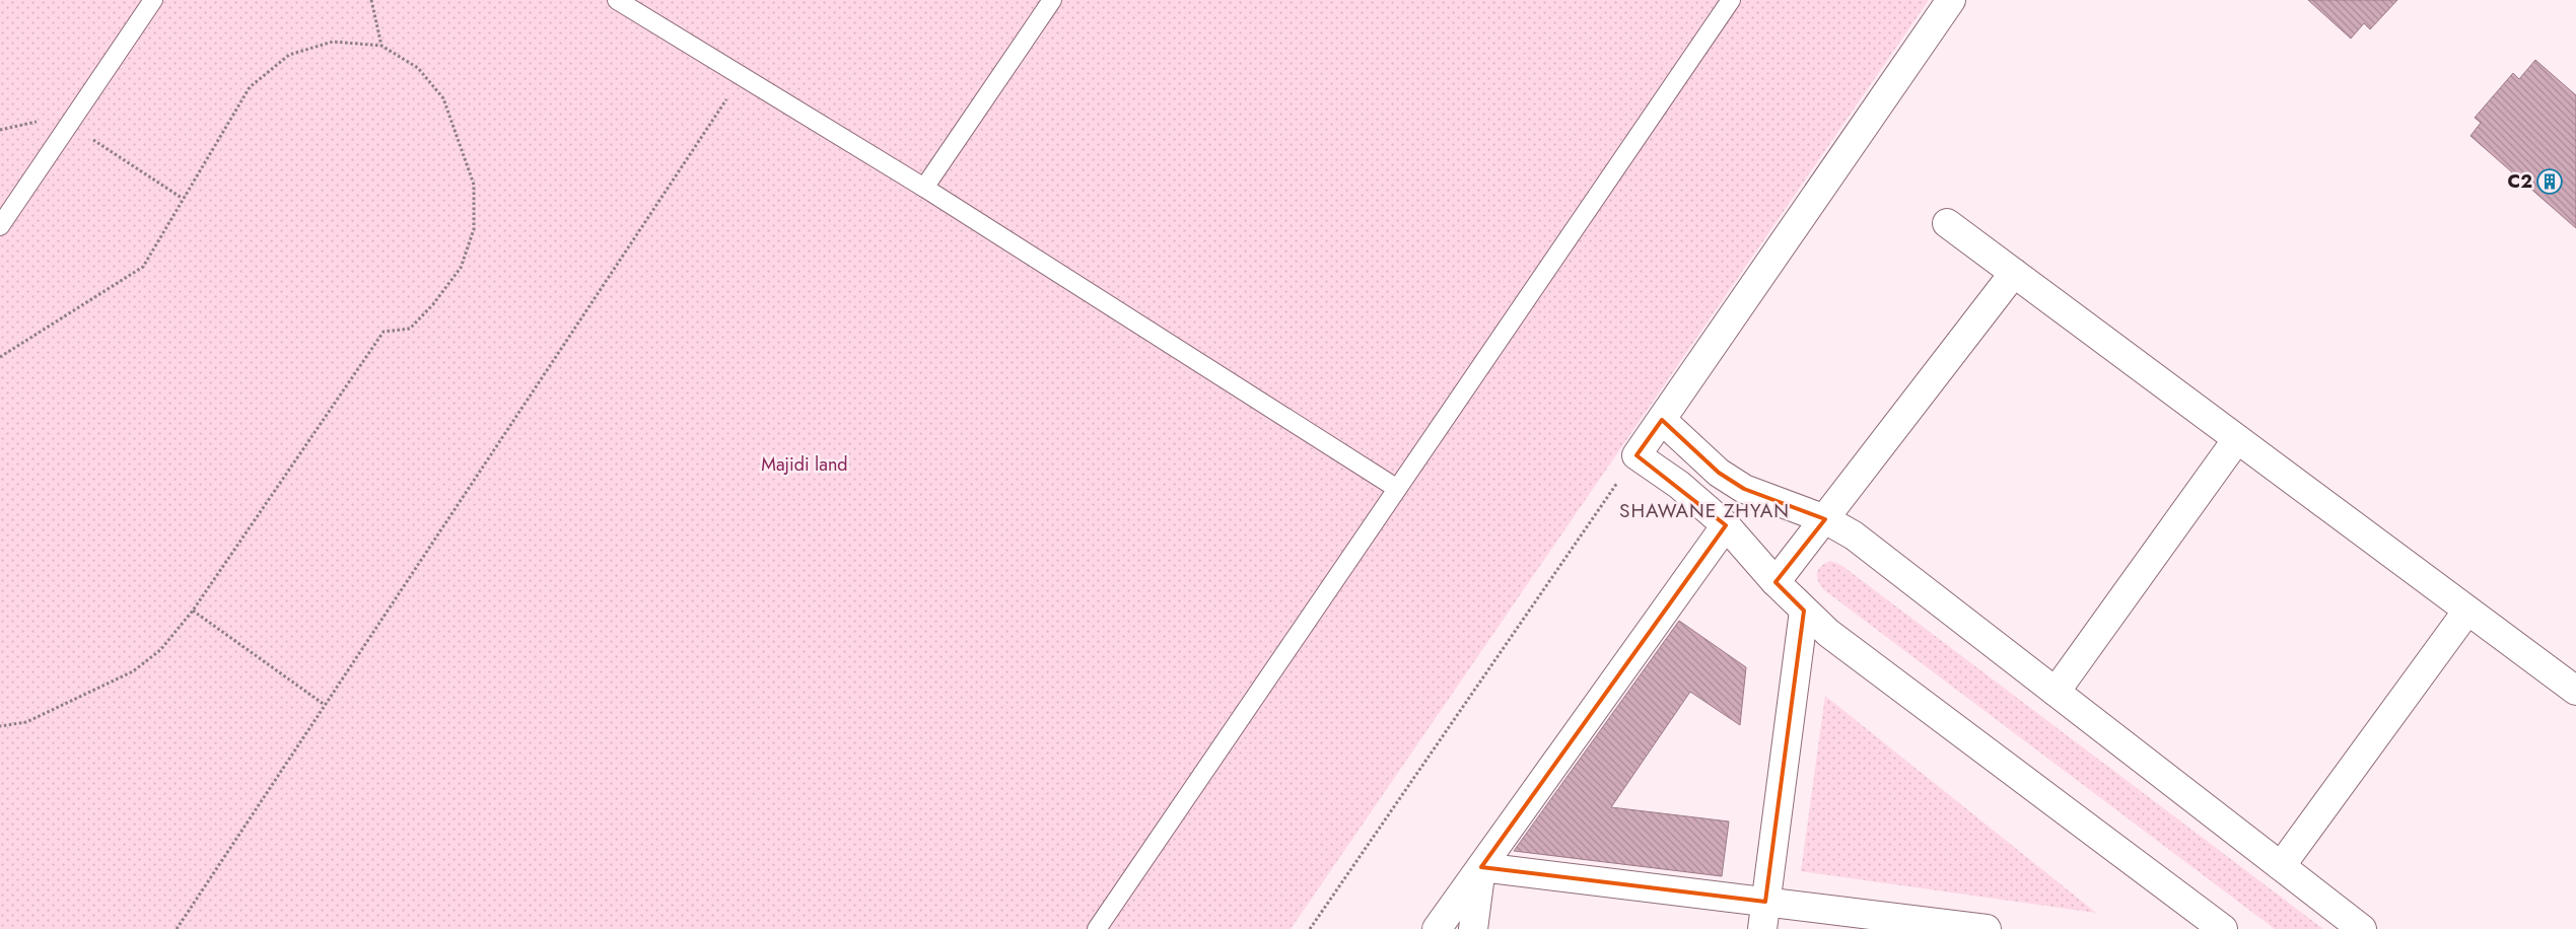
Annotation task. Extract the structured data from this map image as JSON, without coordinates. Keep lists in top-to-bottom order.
{
  "districts": ["SHAWANE ZHYAN"],
  "parks": ["Majidi land"],
  "places": {
    "building": ["C2"]
  }
}
